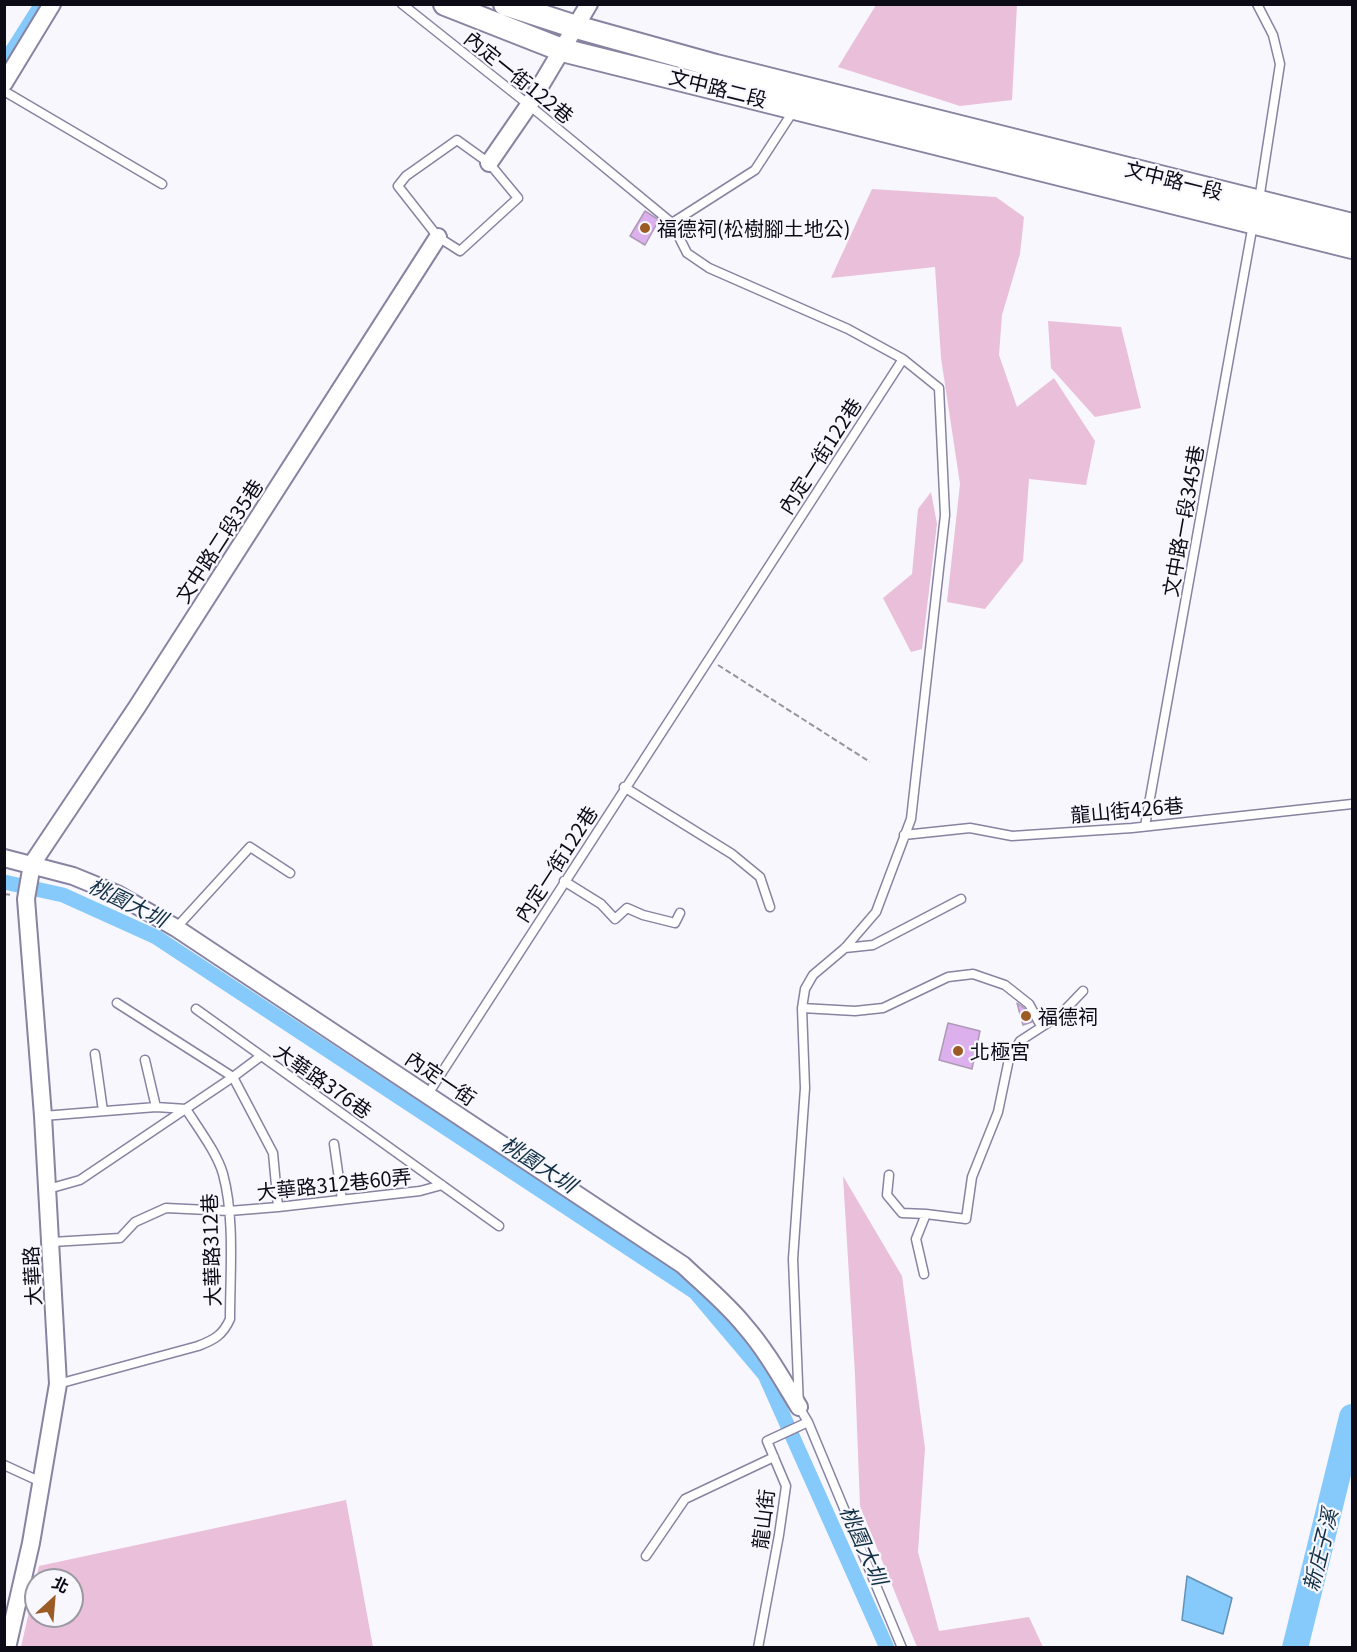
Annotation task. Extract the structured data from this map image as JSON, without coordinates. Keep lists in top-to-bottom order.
{
  "streets": {
    "street": [
      "文中路二段",
      "文中路一段",
      "文中路二段35巷",
      "內定一街",
      "大華路"
    ],
    "lane": [
      "內定一街122巷",
      "文中路一段345巷",
      "龍山街426巷",
      "大華路376巷",
      "大華路312巷60弄",
      "大華路312巷",
      "龍山街"
    ]
  },
  "crossings": [
    ["內定一街122巷", "內定一街"],
    ["文中路二段", "文中路一段"],
    ["文中路一段", "文中路一段345巷"],
    ["文中路一段345巷", "龍山街426巷"],
    ["文中路二段35巷", "內定一街"],
    ["文中路二段35巷", "大華路"],
    ["內定一街", "大華路"],
    ["大華路376巷", "大華路312巷60弄"],
    ["大華路376巷", "大華路312巷"],
    ["大華路376巷", "大華路"],
    ["大華路312巷60弄", "大華路312巷"],
    ["大華路312巷60弄", "大華路"],
    ["大華路312巷", "大華路"]
  ],
  "water": ["桃園大圳", "新庄子溪"],
  "places": ["福德祠(松樹腳土地公)", "福德祠", "北極宮"],
  "north": "top right"
}
